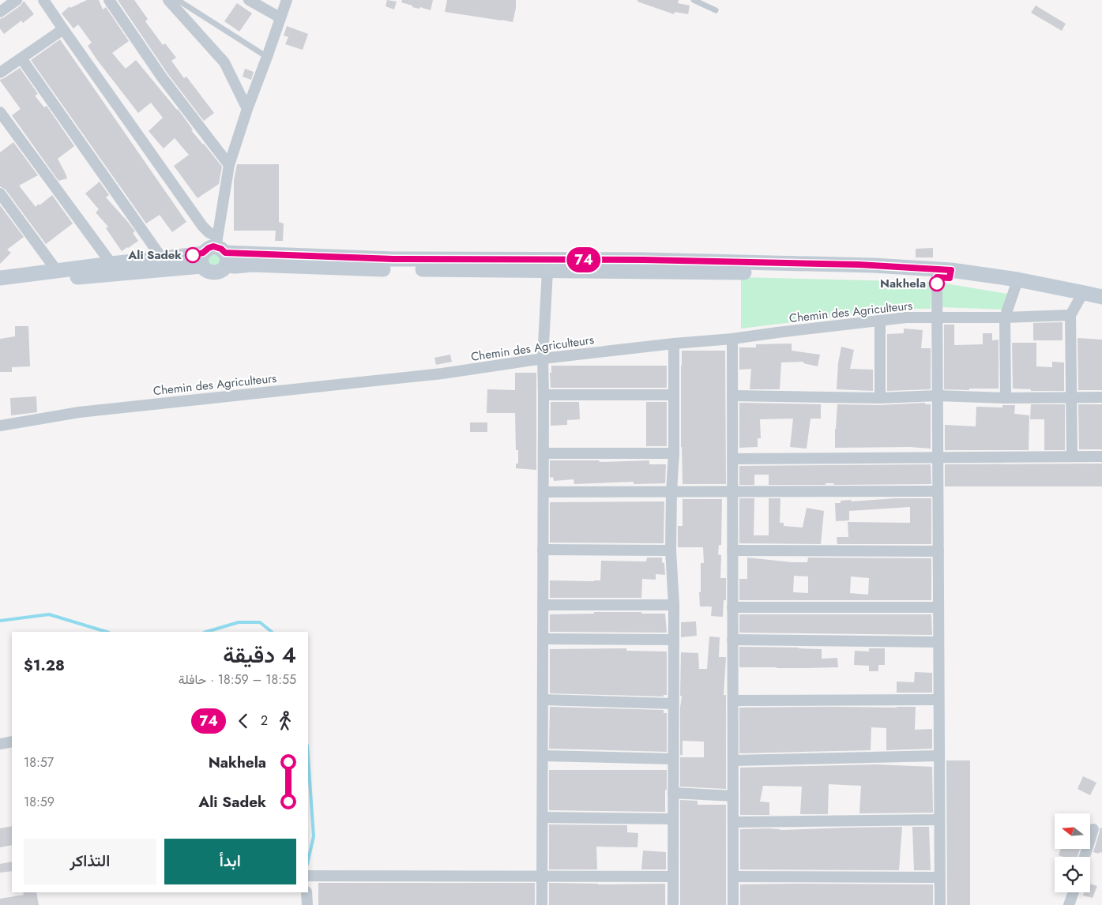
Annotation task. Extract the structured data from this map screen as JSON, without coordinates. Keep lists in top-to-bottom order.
{
  "streets": {
    "street": ["Chemin des Agriculteurs"]
  },
  "places": ["Ali Sadek", "Nakhela"],
  "lines": ["bus line 74"],
  "north": "left",
  "page": {
    "on_map": "74",
    "heading": ["4 دقيقة", "18:55 – 18:59 · حافلة", "$1.28"],
    "legs": ["2", "74"],
    "list": [
      {
        "name": "Nakhela",
        "value": "18:57"
      },
      {
        "name": "Ali Sadek",
        "value": "18:59"
      }
    ],
    "buttons": ["ابدأ", "التذاكر"]
  }
}
